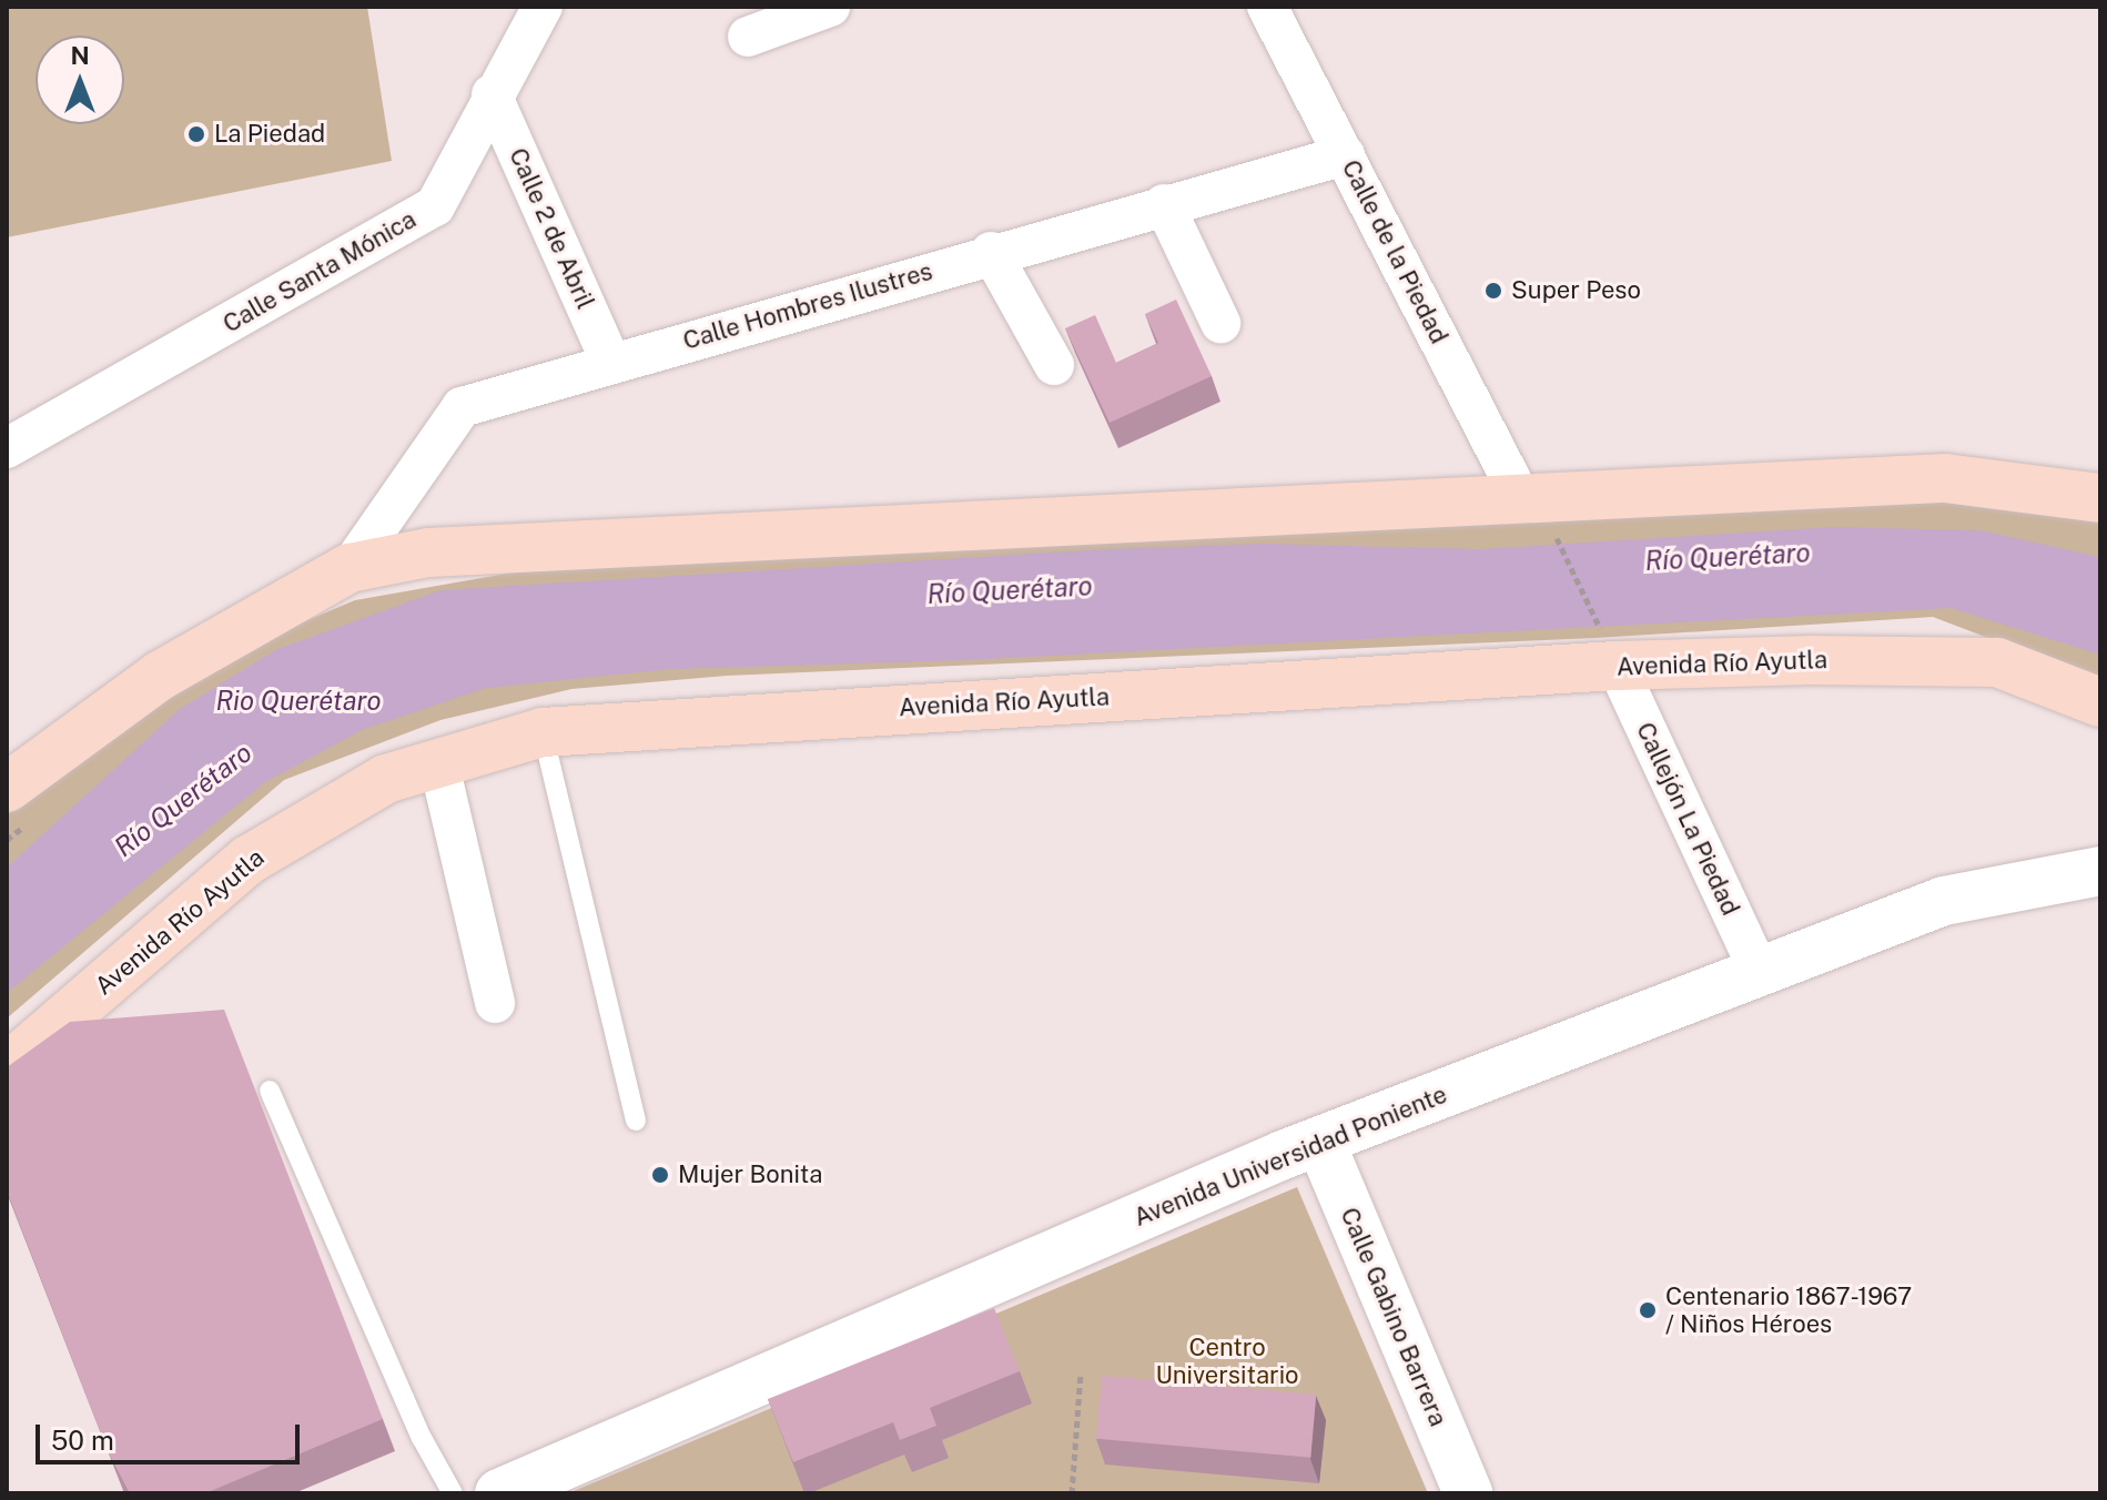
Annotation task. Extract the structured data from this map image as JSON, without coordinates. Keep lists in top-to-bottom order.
{
  "streets": {
    "main road": ["Avenida Río Ayutla"],
    "street": [
      "Calle 2 de Abril",
      "Calle de la Piedad",
      "Calle Santa Mónica",
      "Calle Hombres Ilustres",
      "Callejón La Piedad",
      "Avenida Universidad Poniente",
      "Calle Gabino Barrera"
    ]
  },
  "crossings": [
    ["Calle 2 de Abril", "Calle Santa Mónica"],
    ["Calle 2 de Abril", "Calle Hombres Ilustres"],
    ["Calle de la Piedad", "Calle Hombres Ilustres"],
    ["Avenida Río Ayutla", "Callejón La Piedad"],
    ["Callejón La Piedad", "Avenida Universidad Poniente"],
    ["Avenida Universidad Poniente", "Calle Gabino Barrera"]
  ],
  "water": ["Río Querétaro", "Rio Querétaro"],
  "parks": ["Centro Universitario"],
  "places": [
    "La Piedad",
    "Super Peso",
    "Mujer Bonita",
    "Centenario 1867-1967 / Niños Héroes"
  ],
  "scale_bar": "50 m",
  "north": "top"
}
